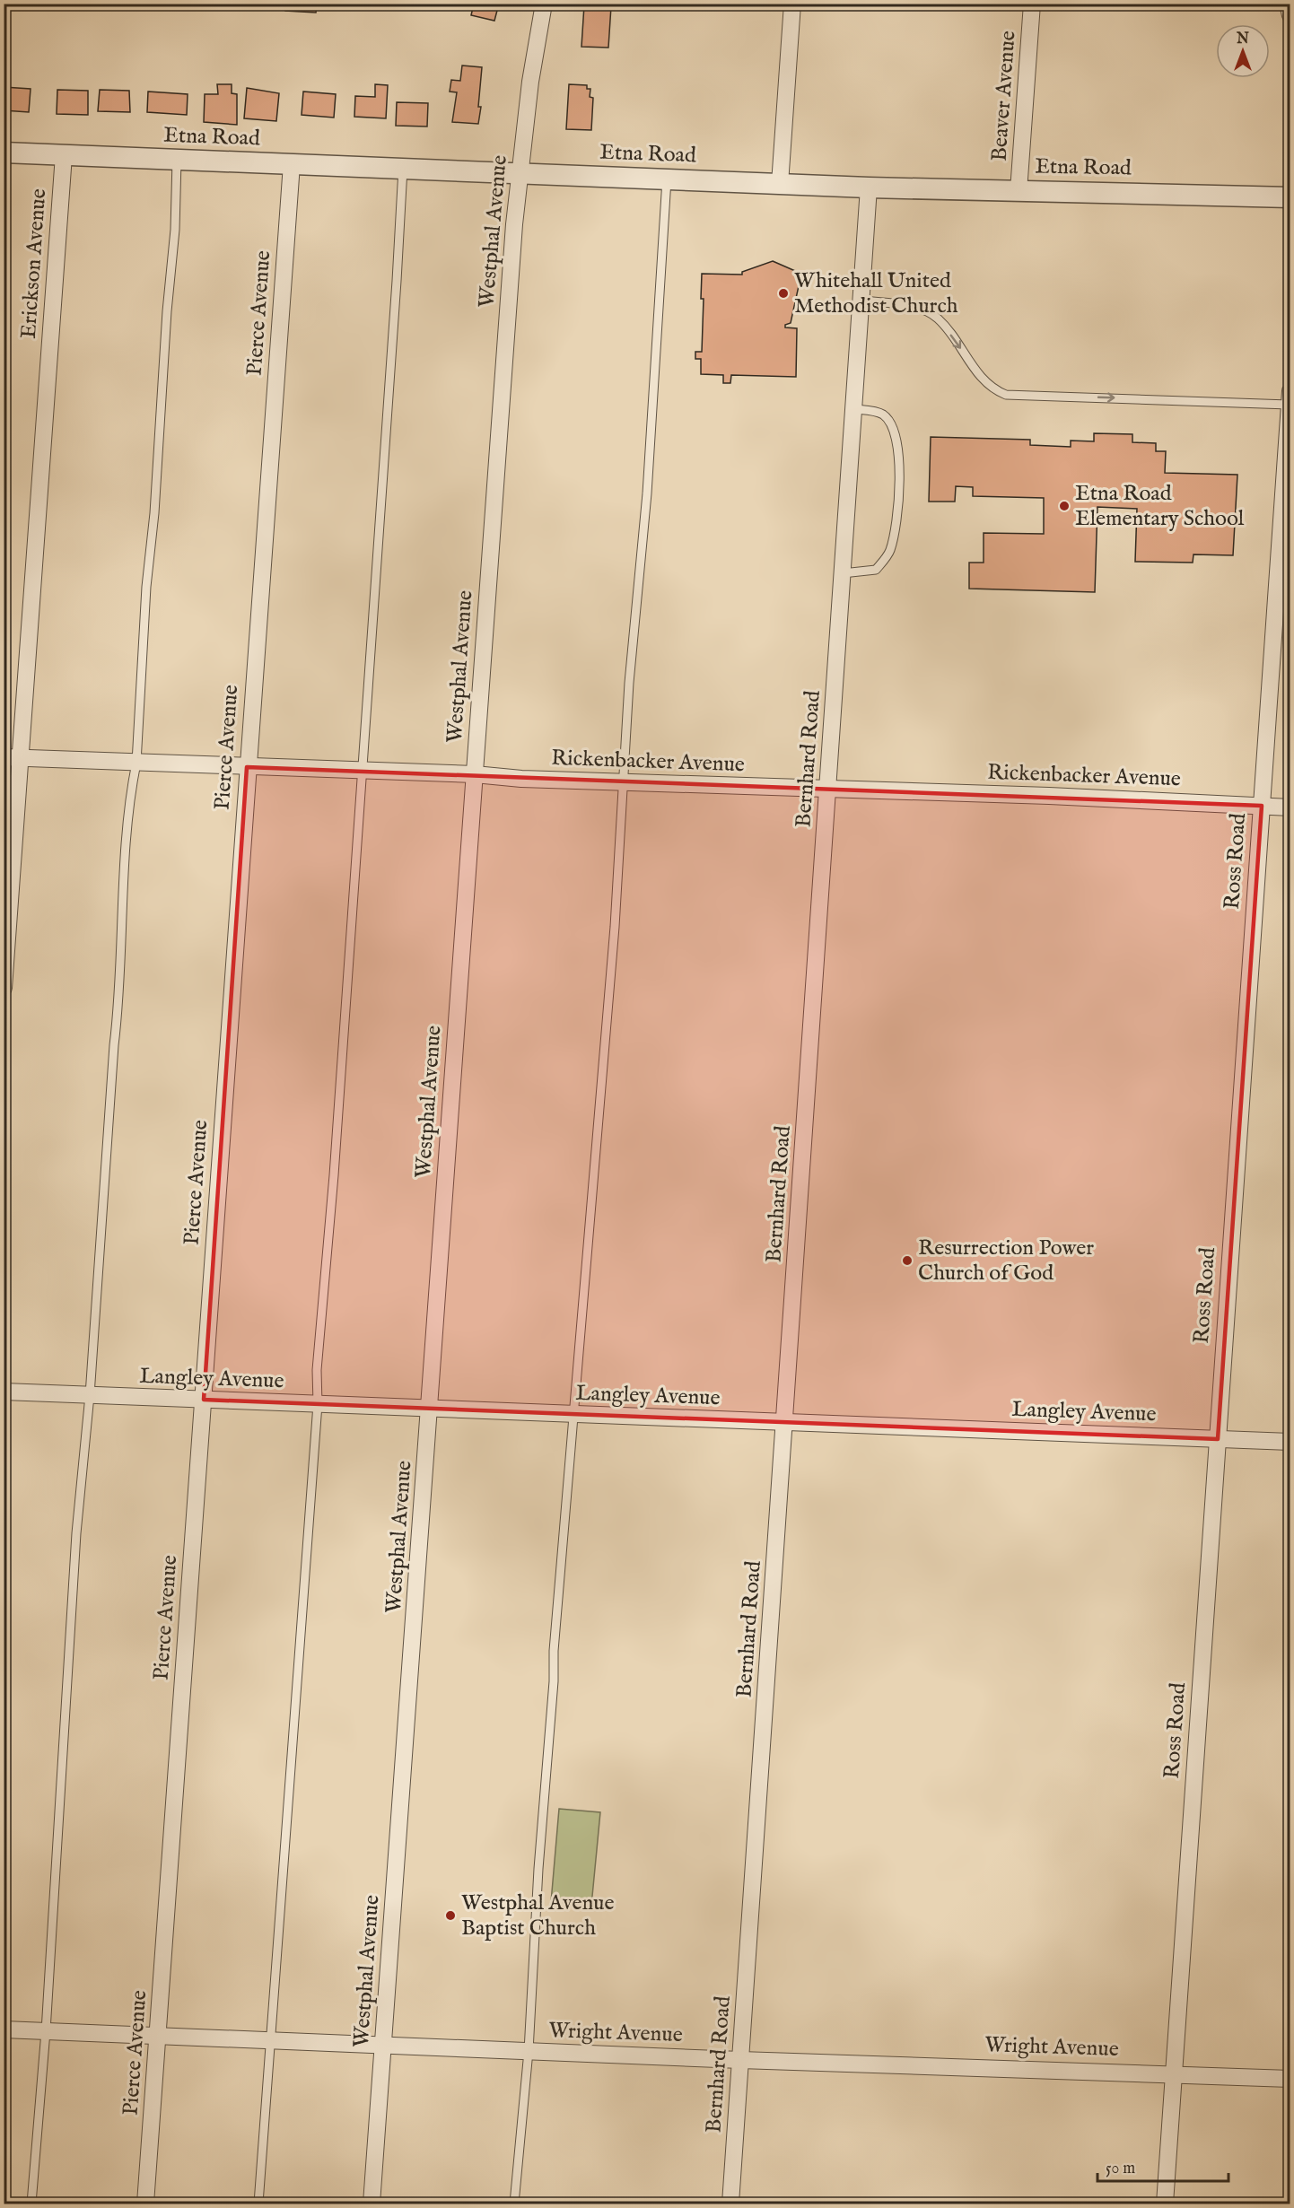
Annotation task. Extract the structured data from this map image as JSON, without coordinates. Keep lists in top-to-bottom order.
{
  "streets": {
    "street": [
      "Beaver Avenue",
      "Etna Road",
      "Westphal Avenue",
      "Erickson Avenue",
      "Pierce Avenue",
      "Bernhard Road",
      "Rickenbacker Avenue",
      "Ross Road",
      "Langley Avenue",
      "Wright Avenue"
    ]
  },
  "crossings": [
    ["Beaver Avenue", "Etna Road"],
    ["Etna Road", "Westphal Avenue"],
    ["Etna Road", "Erickson Avenue"],
    ["Etna Road", "Pierce Avenue"],
    ["Etna Road", "Bernhard Road"],
    ["Westphal Avenue", "Rickenbacker Avenue"],
    ["Westphal Avenue", "Langley Avenue"],
    ["Westphal Avenue", "Wright Avenue"],
    ["Erickson Avenue", "Rickenbacker Avenue"],
    ["Pierce Avenue", "Rickenbacker Avenue"],
    ["Pierce Avenue", "Langley Avenue"],
    ["Pierce Avenue", "Wright Avenue"],
    ["Bernhard Road", "Rickenbacker Avenue"],
    ["Bernhard Road", "Langley Avenue"],
    ["Bernhard Road", "Wright Avenue"],
    ["Rickenbacker Avenue", "Ross Road"],
    ["Ross Road", "Langley Avenue"],
    ["Ross Road", "Wright Avenue"]
  ],
  "places": [
    "Whitehall United Methodist Church",
    "Etna Road Elementary School",
    "Resurrection Power Church of God",
    "Westphal Avenue Baptist Church"
  ],
  "scale_bar": "50 m",
  "north": "top"
}
